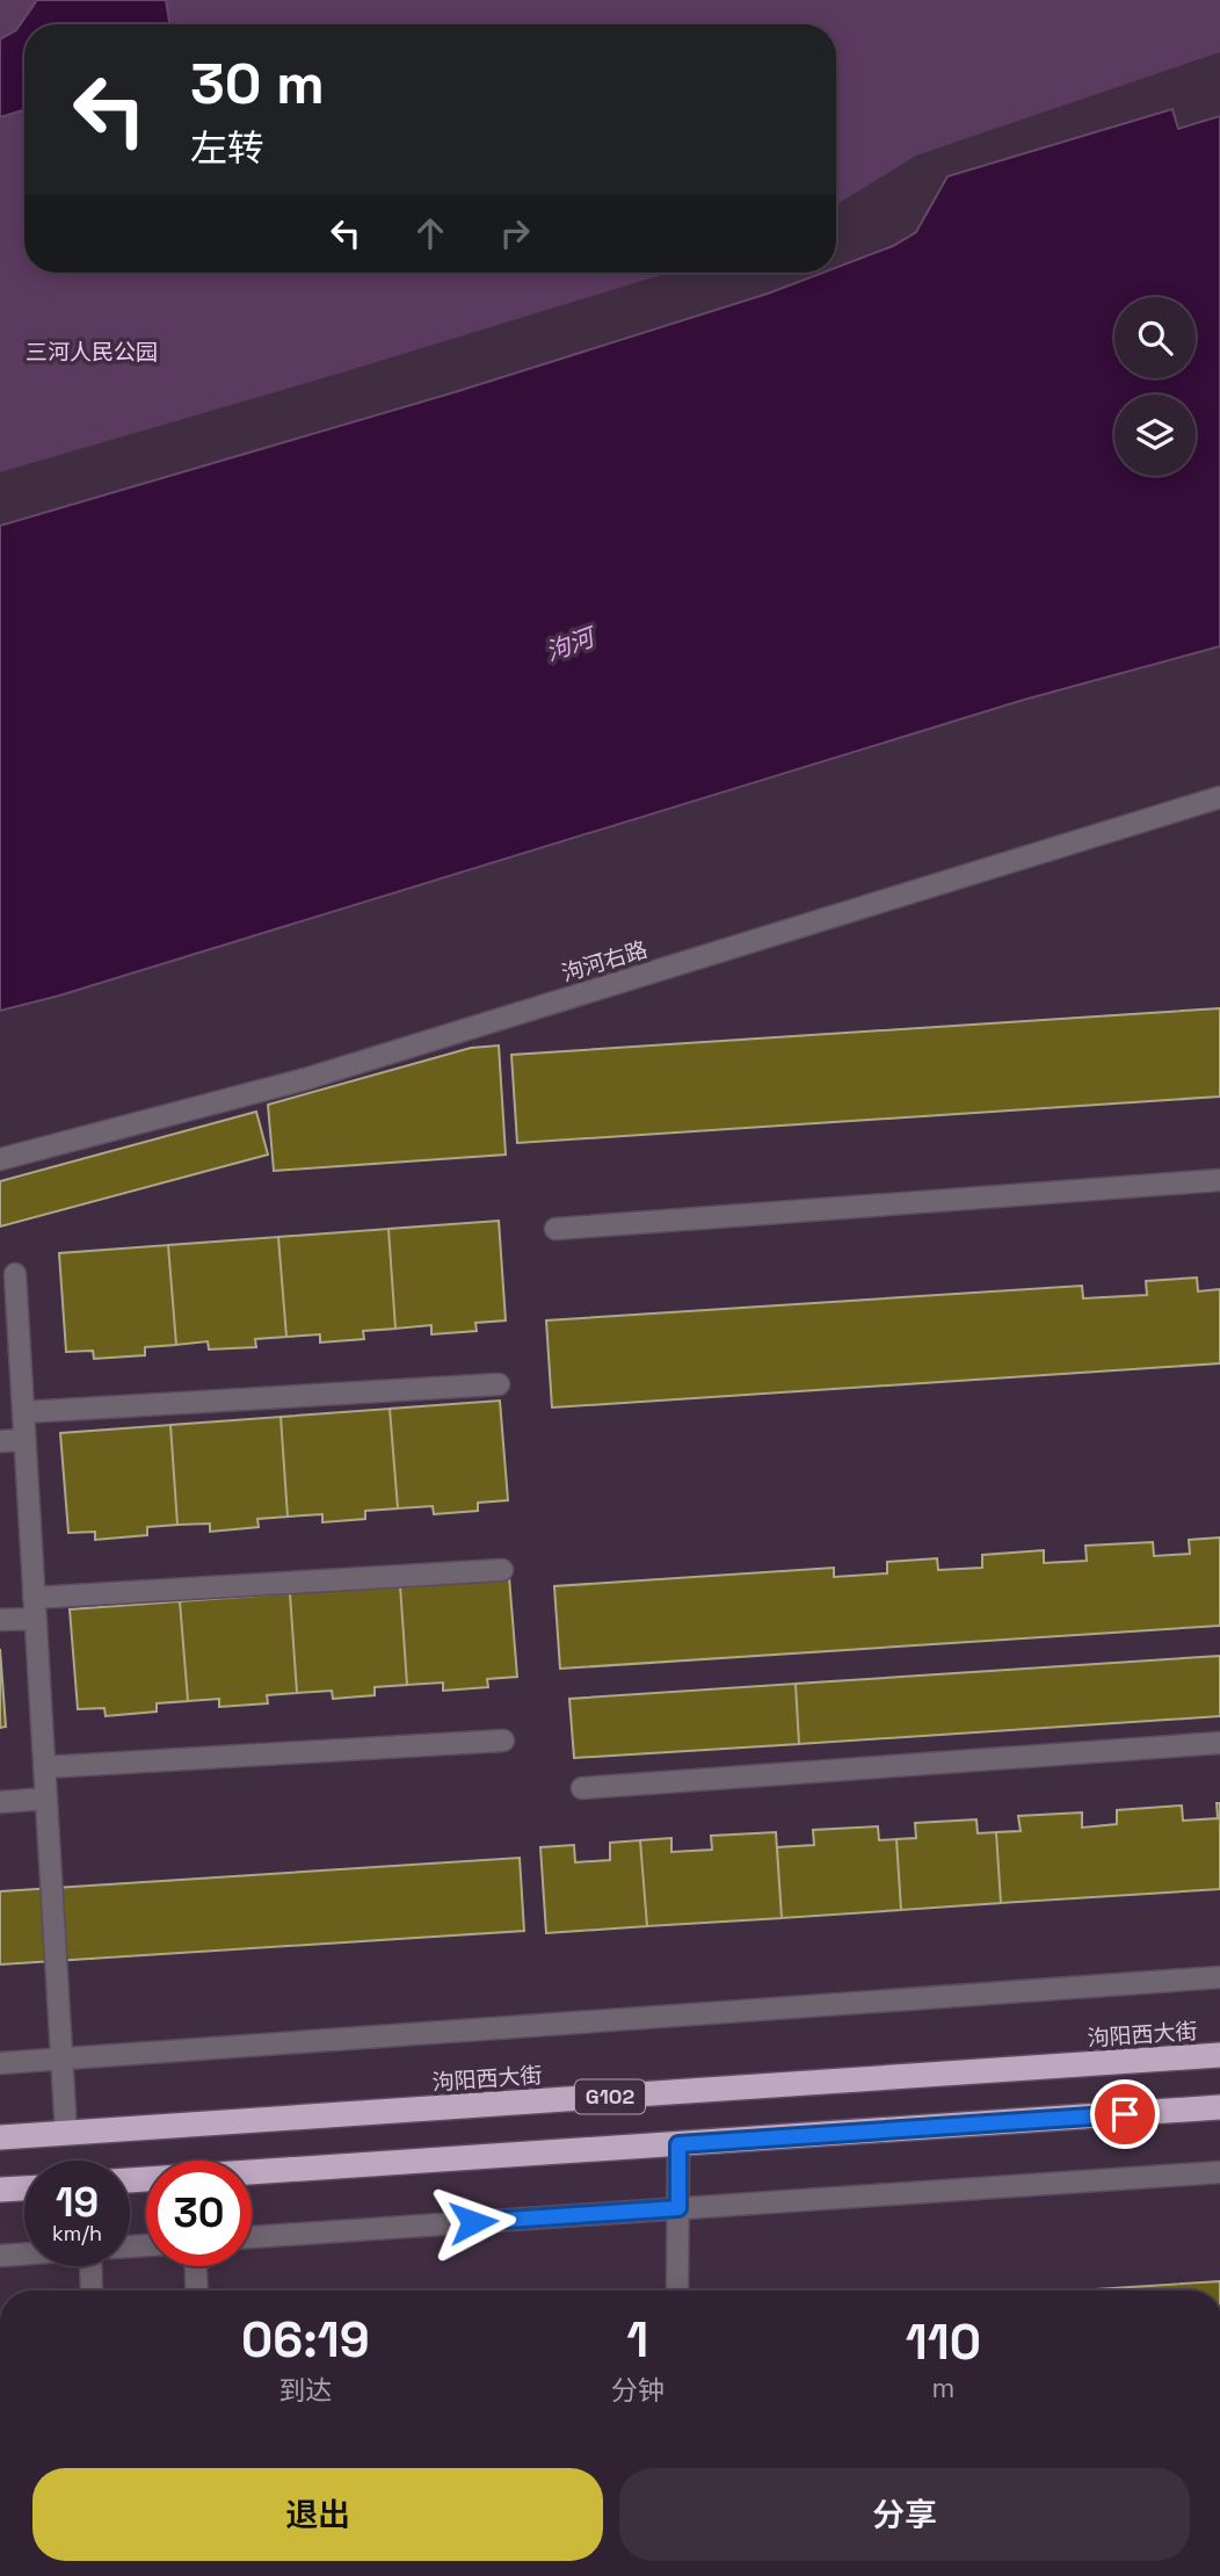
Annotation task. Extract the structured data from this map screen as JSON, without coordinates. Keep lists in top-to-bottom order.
{
  "streets": {
    "highway": ["泃阳西大街", "G102"],
    "street": ["泃河右路"]
  },
  "water": ["泃河"],
  "parks": ["三河人民公园"],
  "page": {
    "turn": ["30 m", "左转"],
    "speed": "19 km/h",
    "limit": "30",
    "eta": [
      "06:19",
      "到达",
      "1",
      "分钟",
      "110",
      "m"
    ],
    "buttons": ["退出", "分享"]
  }
}
